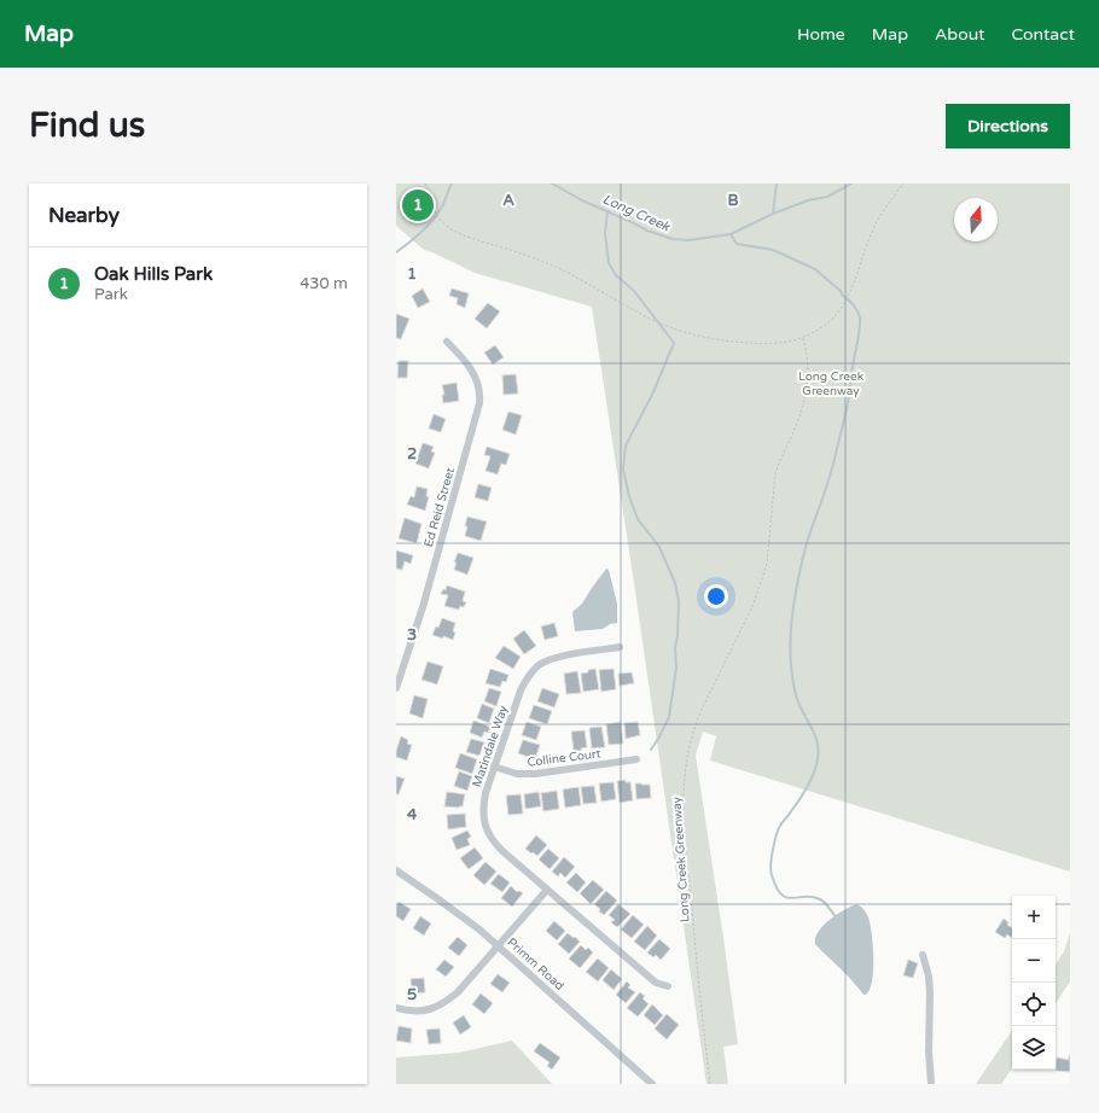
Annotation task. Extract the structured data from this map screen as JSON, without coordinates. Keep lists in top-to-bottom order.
{
  "streets": {
    "street": [
      "Ed Reid Street",
      "Matindale Way",
      "Colline Court",
      "Primm Road"
    ],
    "path": ["Long Creek Greenway"]
  },
  "crossings": [
    ["Matindale Way", "Colline Court"]
  ],
  "water": ["Long Creek"],
  "parks": ["Long Creek Greenway"],
  "north": "top",
  "page": {
    "header": "Map",
    "nav": [
      "Home",
      "Map",
      "About",
      "Contact"
    ],
    "buttons": "Directions",
    "title": "Find us",
    "heading": "Nearby",
    "pins": "1",
    "list": [
      {
        "mark": "1",
        "name": "Oak Hills Park",
        "note": "Park",
        "value": "430 m"
      }
    ],
    "map_buttons": ["+", "−"]
  },
  "grid": {
    "columns": ["A", "B"],
    "rows": [
      "1",
      "2",
      "3",
      "4",
      "5"
    ]
  }
}
